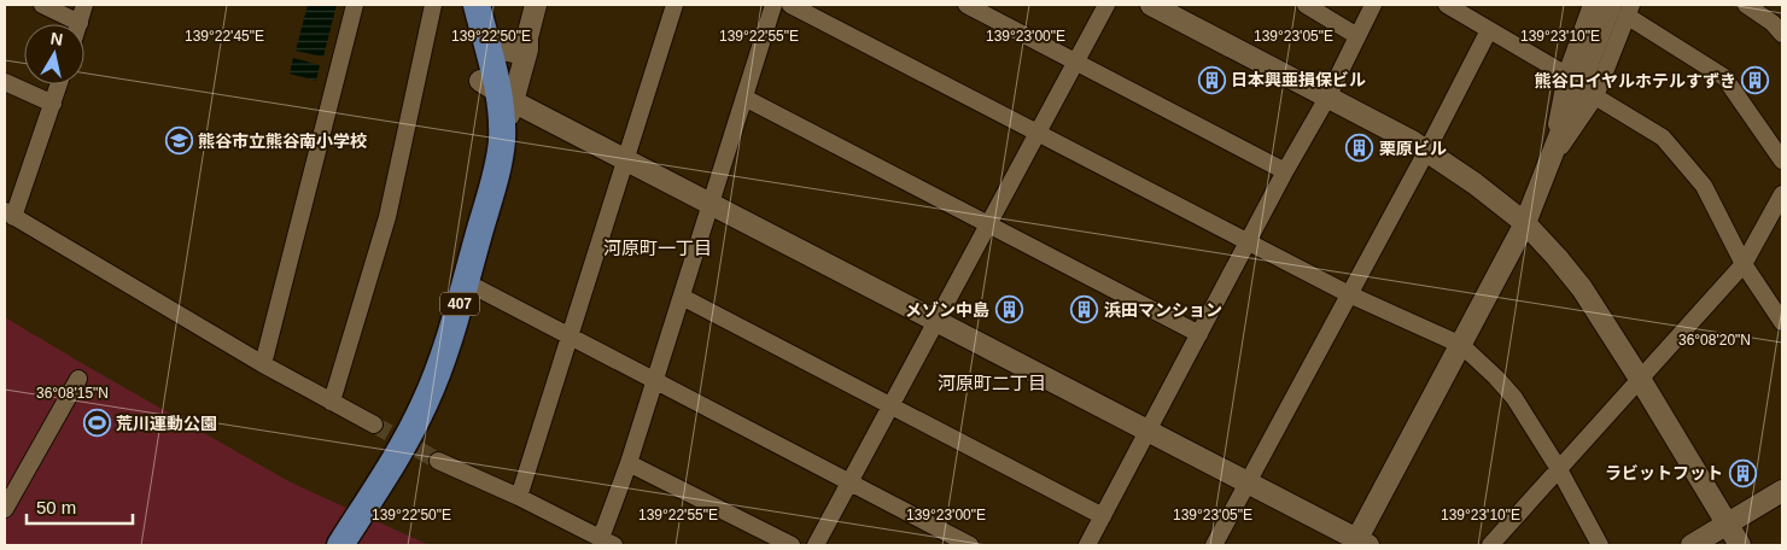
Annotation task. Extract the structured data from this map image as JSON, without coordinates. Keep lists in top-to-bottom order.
{
  "streets": {
    "highway": ["407"]
  },
  "districts": ["河原町一丁目", "河原町二丁目"],
  "places": {
    "building": [
      "日本興亜損保ビル",
      "熊谷ロイヤルホテルすずき",
      "栗原ビル",
      "メゾン中島",
      "浜田マンション",
      "ラビットフット"
    ],
    "school or university": ["熊谷市立熊谷南小学校"],
    "sports": ["荒川運動公園"]
  },
  "scale_bar": "50 m",
  "north": "top",
  "coordinates": [
    "139°23'00\"E",
    "139°23'05\"E",
    "139°23'10\"E",
    "139°22'45\"E",
    "139°22'50\"E",
    "139°22'55\"E",
    "36°08'20\"N",
    "36°08'15\"N"
  ]
}
